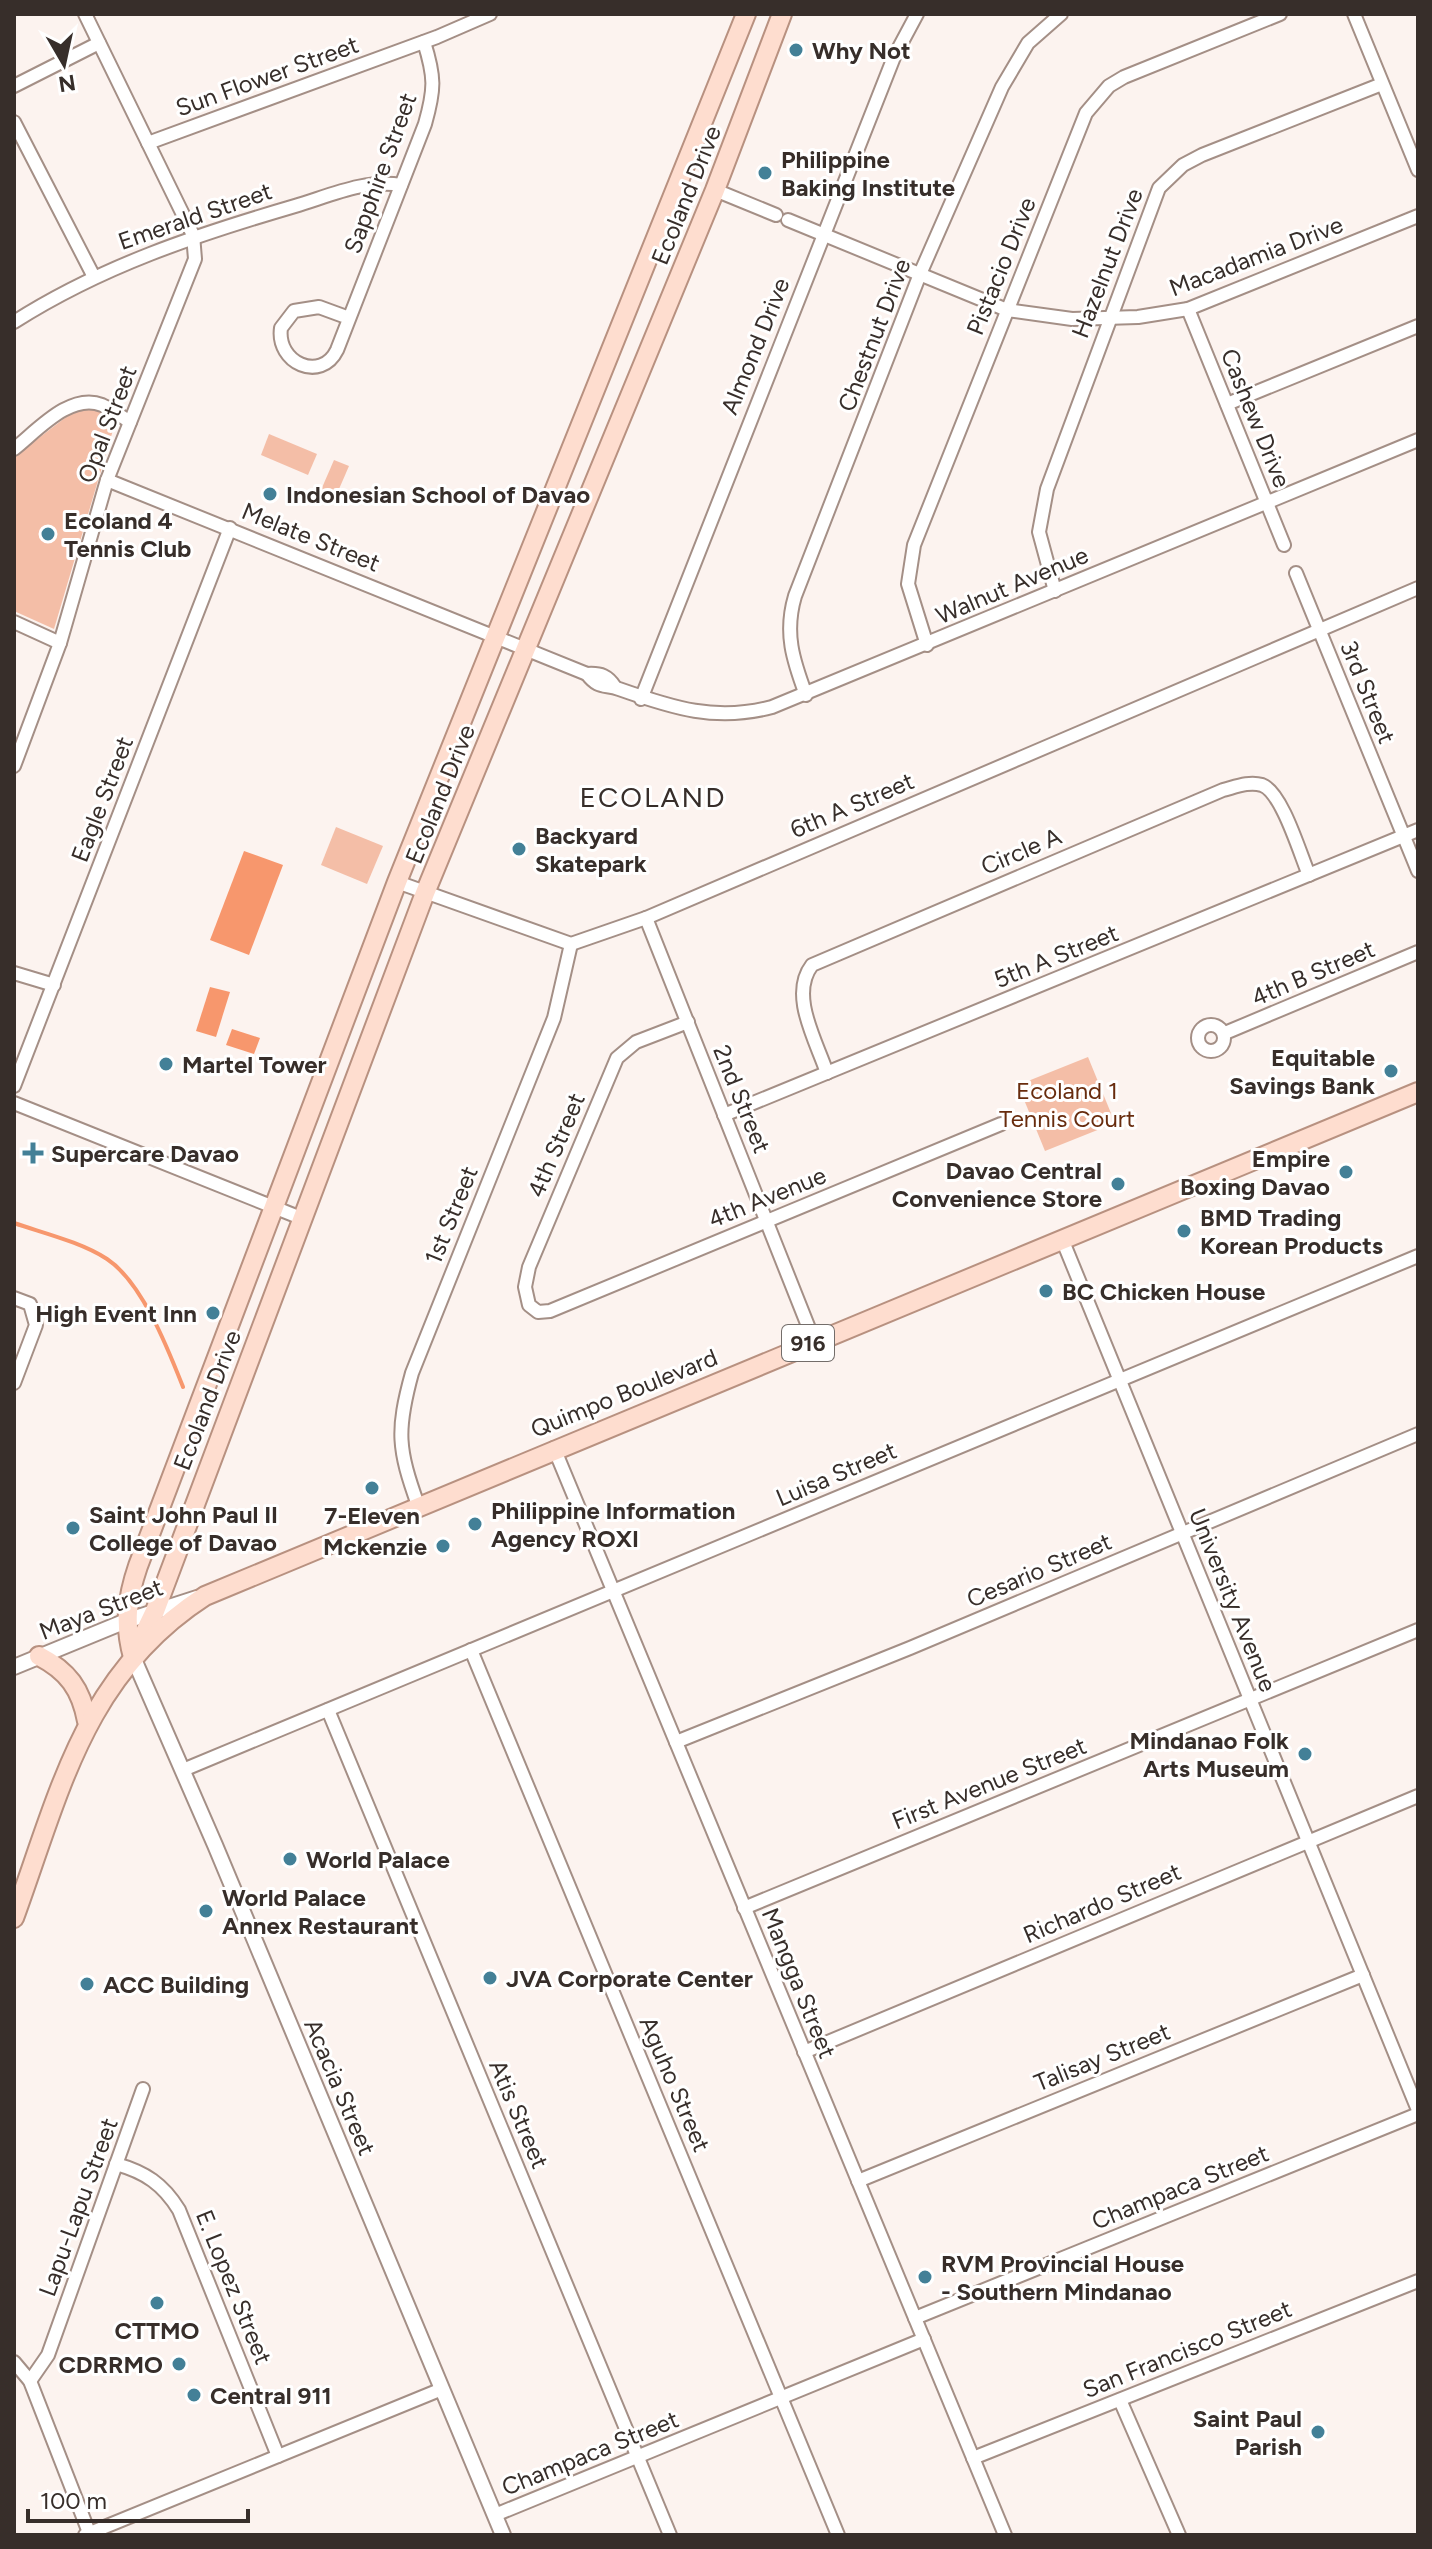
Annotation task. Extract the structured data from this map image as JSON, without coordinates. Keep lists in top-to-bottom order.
{
  "streets": {
    "main road": ["Ecoland Drive", "916", "Quimpo Boulevard"],
    "street": [
      "Sun Flower Street",
      "Sapphire Street",
      "Emerald Street",
      "Macadamia Drive",
      "Hazelnut Drive",
      "Pistacio Drive",
      "Chestnut Drive",
      "Almond Drive",
      "Cashew Drive",
      "Opal Street",
      "Melate Street",
      "Walnut Avenue",
      "3rd Street",
      "Eagle Street",
      "6th A Street",
      "Circle A",
      "5th A Street",
      "4th B Street",
      "2nd Street",
      "4th Street",
      "4th Avenue",
      "1st Street",
      "Luisa Street",
      "Cesario Street",
      "University Avenue",
      "Maya Street",
      "First Avenue Street",
      "Richardo Street",
      "Mangga Street",
      "Talisay Street",
      "Aguho Street",
      "Acacia Street",
      "Atis Street",
      "Champaca Street",
      "Lapu-Lapu Street",
      "E. Lopez Street",
      "San Francisco Street"
    ]
  },
  "crossings": [
    ["Sun Flower Street", "Sapphire Street"],
    ["Sapphire Street", "Emerald Street"],
    ["Ecoland Drive", "Macadamia Drive"],
    ["Ecoland Drive", "Melate Street"],
    ["Ecoland Drive", "Walnut Avenue"],
    ["Ecoland Drive", "Quimpo Boulevard"],
    ["Ecoland Drive", "Maya Street"],
    ["Ecoland Drive", "Acacia Street"],
    ["Emerald Street", "Opal Street"],
    ["Macadamia Drive", "Hazelnut Drive"],
    ["Macadamia Drive", "Pistacio Drive"],
    ["Macadamia Drive", "Chestnut Drive"],
    ["Macadamia Drive", "Almond Drive"],
    ["Macadamia Drive", "Cashew Drive"],
    ["Hazelnut Drive", "Walnut Avenue"],
    ["Pistacio Drive", "Walnut Avenue"],
    ["Chestnut Drive", "Walnut Avenue"],
    ["Almond Drive", "Walnut Avenue"],
    ["Cashew Drive", "Walnut Avenue"],
    ["Opal Street", "Melate Street"],
    ["Melate Street", "Walnut Avenue"],
    ["Melate Street", "Eagle Street"],
    ["3rd Street", "6th A Street"],
    ["3rd Street", "5th A Street"],
    ["6th A Street", "2nd Street"],
    ["6th A Street", "1st Street"],
    ["Circle A", "5th A Street"],
    ["5th A Street", "2nd Street"],
    ["2nd Street", "4th Street"],
    ["2nd Street", "4th Avenue"],
    ["2nd Street", "Quimpo Boulevard"],
    ["4th Street", "4th Avenue"],
    ["1st Street", "Quimpo Boulevard"],
    ["Quimpo Boulevard", "University Avenue"],
    ["Quimpo Boulevard", "Maya Street"],
    ["Quimpo Boulevard", "Mangga Street"],
    ["Quimpo Boulevard", "Acacia Street"],
    ["Luisa Street", "University Avenue"],
    ["Luisa Street", "Mangga Street"],
    ["Luisa Street", "Aguho Street"],
    ["Luisa Street", "Acacia Street"],
    ["Luisa Street", "Atis Street"],
    ["Cesario Street", "University Avenue"],
    ["Cesario Street", "Mangga Street"],
    ["University Avenue", "First Avenue Street"],
    ["University Avenue", "Richardo Street"],
    ["University Avenue", "Talisay Street"],
    ["University Avenue", "Champaca Street"],
    ["First Avenue Street", "Mangga Street"],
    ["Richardo Street", "Mangga Street"],
    ["Mangga Street", "Talisay Street"],
    ["Mangga Street", "Champaca Street"],
    ["Mangga Street", "San Francisco Street"],
    ["Aguho Street", "Champaca Street"],
    ["Acacia Street", "Champaca Street"],
    ["Atis Street", "Champaca Street"],
    ["Lapu-Lapu Street", "E. Lopez Street"]
  ],
  "districts": ["ECOLAND"],
  "parks": ["Ecoland 1 Tennis Court"],
  "places": {
    "other": [
      "Why Not",
      "Philippine Baking Institute",
      "Indonesian School of Davao",
      "Ecoland 4 Tennis Club",
      "Backyard Skatepark",
      "Martel Tower",
      "Equitable Savings Bank",
      "Empire Boxing Davao",
      "Davao Central Convenience Store",
      "BMD Trading Korean Products",
      "BC Chicken House",
      "High Event Inn",
      "7-Eleven",
      "Philippine Information Agency ROXI",
      "Saint John Paul II College of Davao",
      "Mckenzie",
      "Mindanao Folk Arts Museum",
      "World Palace",
      "World Palace Annex Restaurant",
      "JVA Corporate Center",
      "ACC Building",
      "RVM Provincial House - Southern Mindanao",
      "CTTMO",
      "CDRRMO",
      "Central 911",
      "Saint Paul Parish"
    ],
    "health": ["Supercare Davao"]
  },
  "scale_bar": "100 m",
  "north": "bottom"
}
